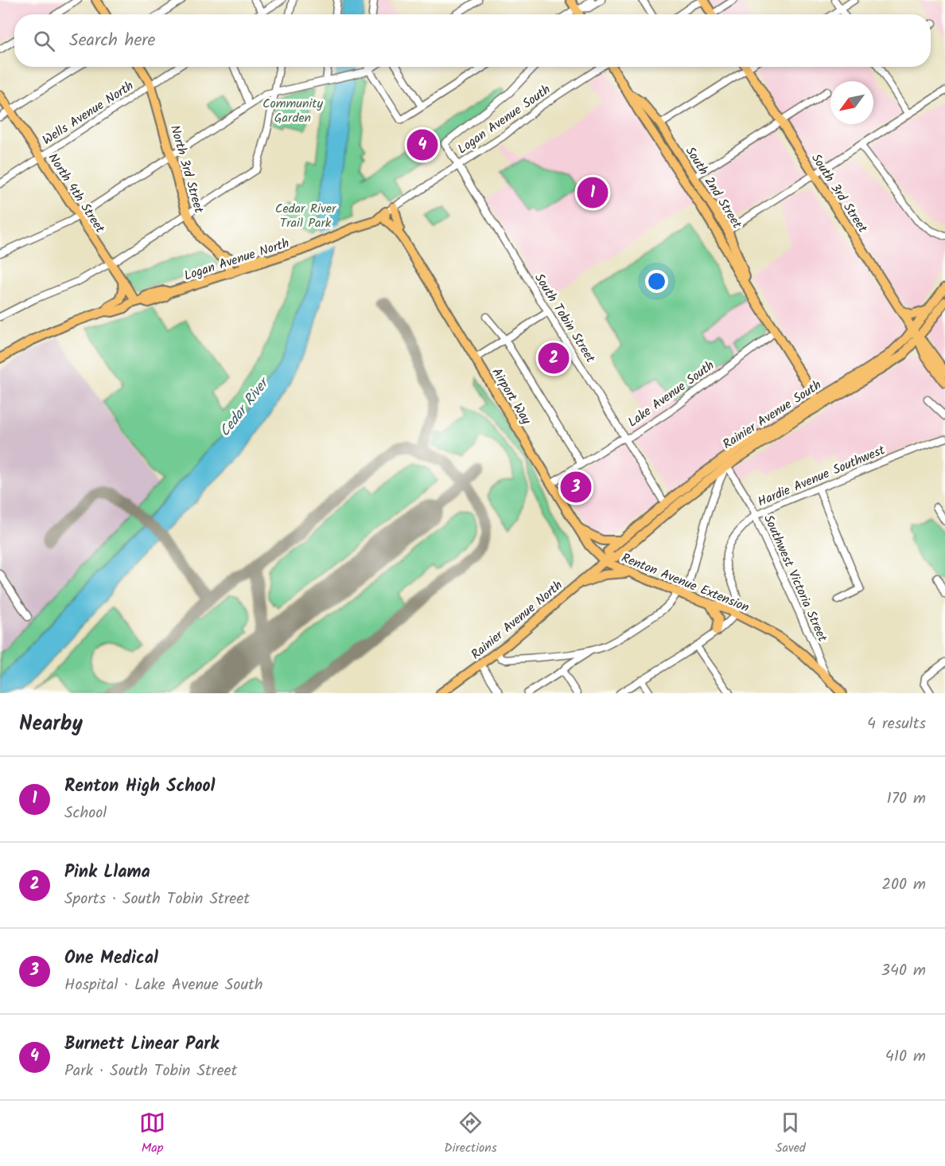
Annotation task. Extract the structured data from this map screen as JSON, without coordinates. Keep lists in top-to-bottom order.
{
  "streets": {
    "main road": [
      "North 3rd Street",
      "South 2nd Street",
      "North 4th Street",
      "South 3rd Street",
      "Logan Avenue North",
      "Airport Way",
      "Rainier Avenue South",
      "Renton Avenue Extension",
      "Rainier Avenue North"
    ],
    "street": [
      "Wells Avenue North",
      "Logan Avenue South",
      "South Tobin Street",
      "Lake Avenue South",
      "Hardie Avenue Southwest",
      "Southwest Victoria Street"
    ]
  },
  "crossings": [
    ["Wells Avenue North", "North 3rd Street"],
    ["Wells Avenue North", "North 4th Street"],
    ["Logan Avenue South", "South Tobin Street"],
    ["North 3rd Street", "Logan Avenue North"],
    ["South 2nd Street", "Lake Avenue South"],
    ["South 2nd Street", "Rainier Avenue South"],
    ["North 4th Street", "Logan Avenue North"],
    ["South 3rd Street", "Rainier Avenue South"],
    ["South Tobin Street", "Lake Avenue South"],
    ["South Tobin Street", "Rainier Avenue South"],
    ["Lake Avenue South", "Airport Way"],
    ["Airport Way", "Rainier Avenue South"],
    ["Airport Way", "Renton Avenue Extension"],
    ["Airport Way", "Rainier Avenue North"],
    ["Rainier Avenue South", "Southwest Victoria Street"],
    ["Rainier Avenue South", "Renton Avenue Extension"],
    ["Rainier Avenue South", "Rainier Avenue North"],
    ["Hardie Avenue Southwest", "Southwest Victoria Street"],
    ["Hardie Avenue Southwest", "Renton Avenue Extension"],
    ["Southwest Victoria Street", "Renton Avenue Extension"],
    ["Renton Avenue Extension", "Rainier Avenue North"]
  ],
  "water": ["Cedar River"],
  "parks": ["Community Garden", "Cedar River Trail Park"],
  "north": "bottom left",
  "page": {
    "search": "Search here",
    "pins": [
      "4",
      "1",
      "2",
      "3"
    ],
    "heading": ["Nearby", "4 results"],
    "list": [
      {
        "mark": "1",
        "name": "Renton High School",
        "note": "School",
        "value": "170 m"
      },
      {
        "mark": "2",
        "name": "Pink Llama",
        "note": "Sports · South Tobin Street",
        "value": "200 m"
      },
      {
        "mark": "3",
        "name": "One Medical",
        "note": "Hospital · Lake Avenue South",
        "value": "340 m"
      },
      {
        "mark": "4",
        "name": "Burnett Linear Park",
        "note": "Park · South Tobin Street",
        "value": "410 m"
      }
    ],
    "nav": ["Map", "Directions", "Saved"]
  }
}
